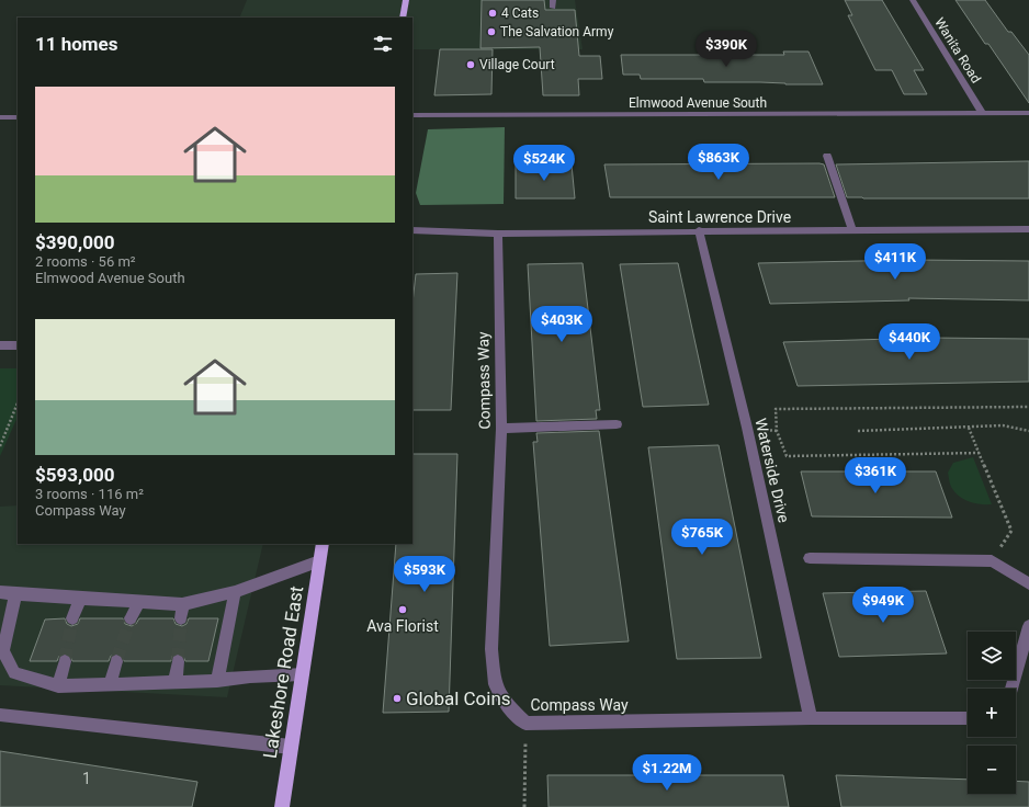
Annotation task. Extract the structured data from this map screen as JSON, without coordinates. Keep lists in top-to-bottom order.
{
  "streets": {
    "main road": ["Lakeshore Road East"],
    "street": [
      "Wanita Road",
      "Elmwood Avenue South",
      "Saint Lawrence Drive",
      "Compass Way",
      "Waterside Drive"
    ]
  },
  "crossings": [
    ["Wanita Road", "Elmwood Avenue South"],
    ["Saint Lawrence Drive", "Compass Way"],
    ["Saint Lawrence Drive", "Waterside Drive"],
    ["Compass Way", "Waterside Drive"]
  ],
  "places": [
    "4 Cats",
    "The Salvation Army",
    "Village Court",
    "Ava Florist",
    "Global Coins"
  ],
  "house_numbers": ["1"],
  "page": {
    "heading": "11 homes",
    "price": [
      "$390K",
      "$863K",
      "$524K",
      "$411K",
      "$403K",
      "$440K",
      "$361K",
      "$765K",
      "$593K",
      "$949K",
      "$1.22M"
    ],
    "list": [
      {
        "name": "$390,000",
        "note": "2 rooms · 56 m² · Elmwood Avenue South"
      },
      {
        "name": "$593,000",
        "note": "3 rooms · 116 m² · Compass Way"
      }
    ],
    "map_buttons": ["+", "−"]
  }
}
